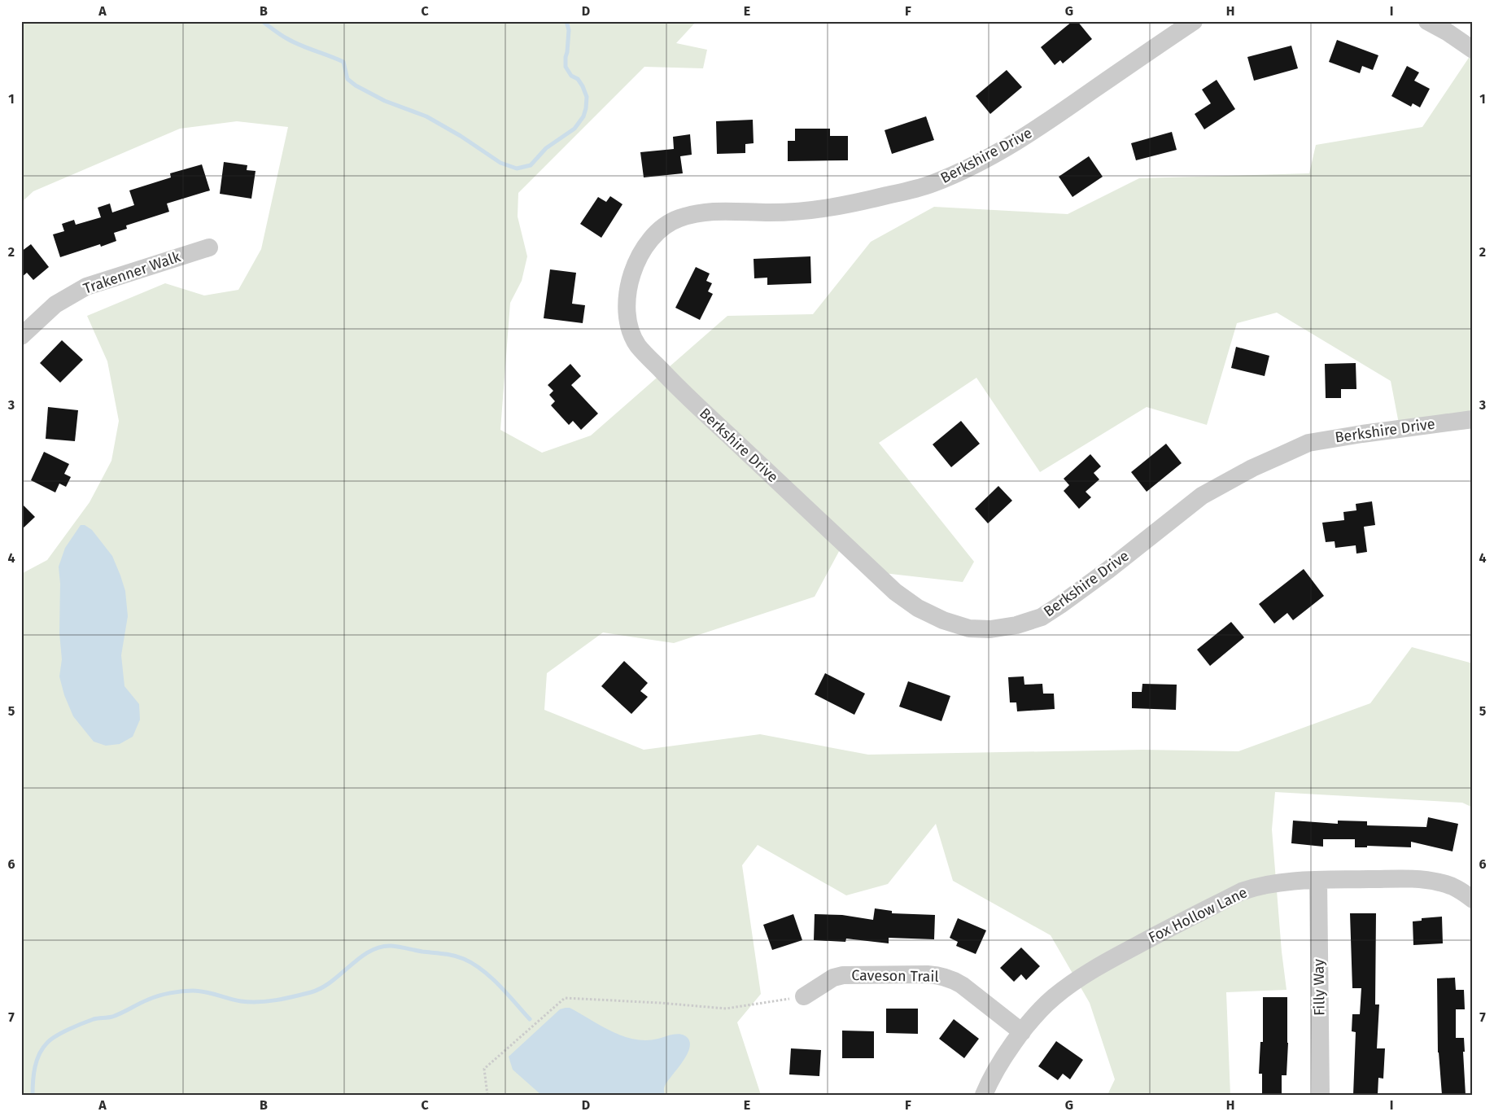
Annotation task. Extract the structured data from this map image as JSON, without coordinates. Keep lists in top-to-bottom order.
{
  "streets": {
    "street": [
      "Berkshire Drive",
      "Trakenner Walk",
      "Fox Hollow Lane",
      "Caveson Trail",
      "Filly Way"
    ]
  },
  "crossings": [
    ["Fox Hollow Lane", "Caveson Trail"],
    ["Fox Hollow Lane", "Filly Way"]
  ],
  "grid": {
    "columns": [
      "A",
      "B",
      "C",
      "D",
      "E",
      "F",
      "G",
      "H",
      "I"
    ],
    "rows": [
      "1",
      "2",
      "3",
      "4",
      "5",
      "6",
      "7"
    ]
  }
}
